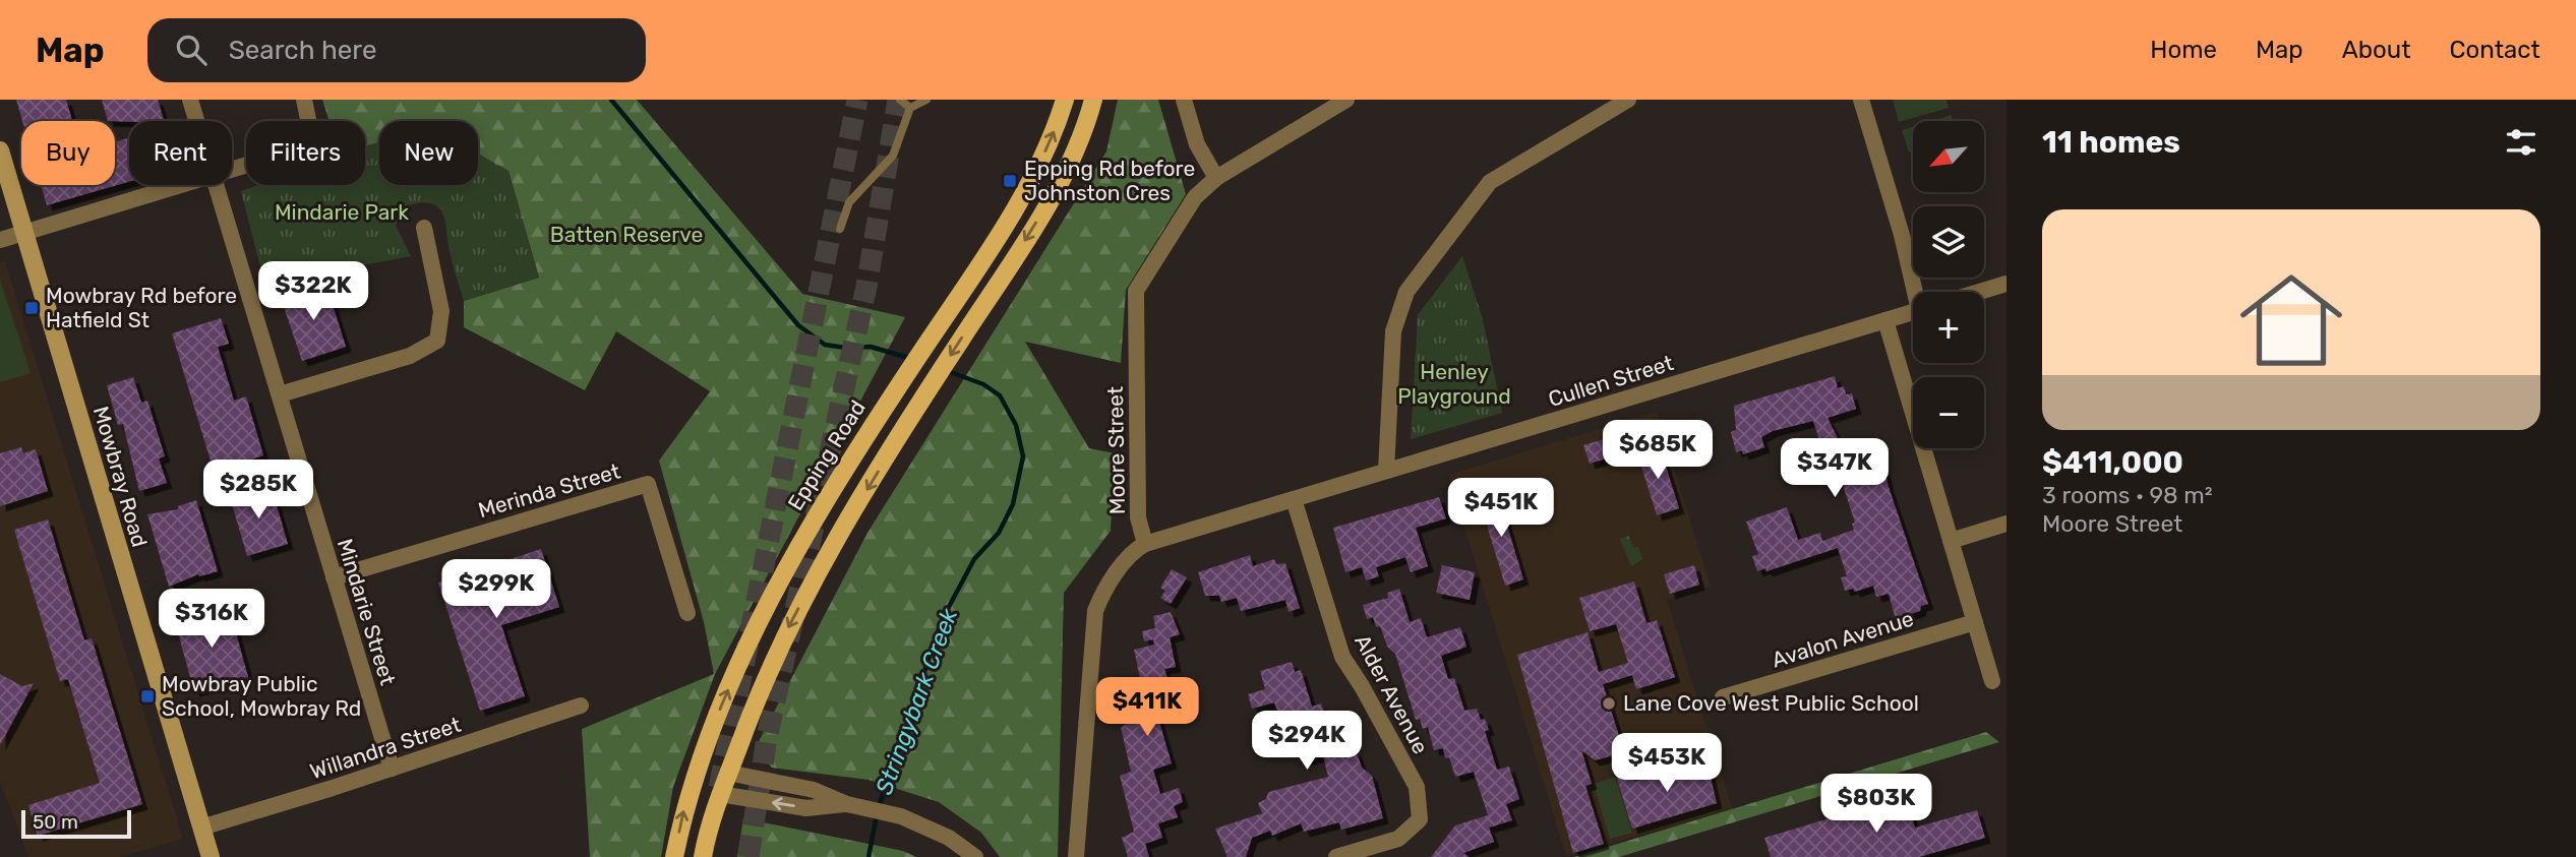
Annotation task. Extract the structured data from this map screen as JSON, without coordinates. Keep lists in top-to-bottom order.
{
  "streets": {
    "main road": ["Epping Road", "Mowbray Road"],
    "street": [
      "Cullen Street",
      "Moore Street",
      "Merinda Street",
      "Mindarie Street",
      "Avalon Avenue",
      "Alder Avenue",
      "Willandra Street"
    ]
  },
  "crossings": [
    ["Cullen Street", "Moore Street"],
    ["Cullen Street", "Alder Avenue"],
    ["Mowbray Road", "Willandra Street"],
    ["Merinda Street", "Mindarie Street"],
    ["Mindarie Street", "Willandra Street"]
  ],
  "water": ["Stringybark Creek"],
  "parks": ["Mindarie Park", "Batten Reserve", "Henley Playground"],
  "places": {
    "transit": ["Epping Rd before Johnston Cres", "Mowbray Rd before Hatfield St", "Mowbray Public School, Mowbray Rd"],
    "other": ["Lane Cove West Public School"]
  },
  "scale_bar": "50 m",
  "north": "bottom left",
  "page": {
    "header": "Map",
    "search": "Search here",
    "nav": [
      "Home",
      "Map",
      "About",
      "Contact"
    ],
    "heading": "11 homes",
    "map_buttons": ["+", "−"],
    "chip": [
      "Buy",
      "Rent",
      "Filters",
      "New"
    ],
    "list": [
      {
        "name": "$411,000",
        "note": "3 rooms · 98 m² · Moore Street"
      }
    ],
    "price": [
      "$322K",
      "$685K",
      "$347K",
      "$285K",
      "$451K",
      "$299K",
      "$316K",
      "$411K",
      "$294K",
      "$453K",
      "$803K"
    ],
    "scale": "50 m"
  }
}
